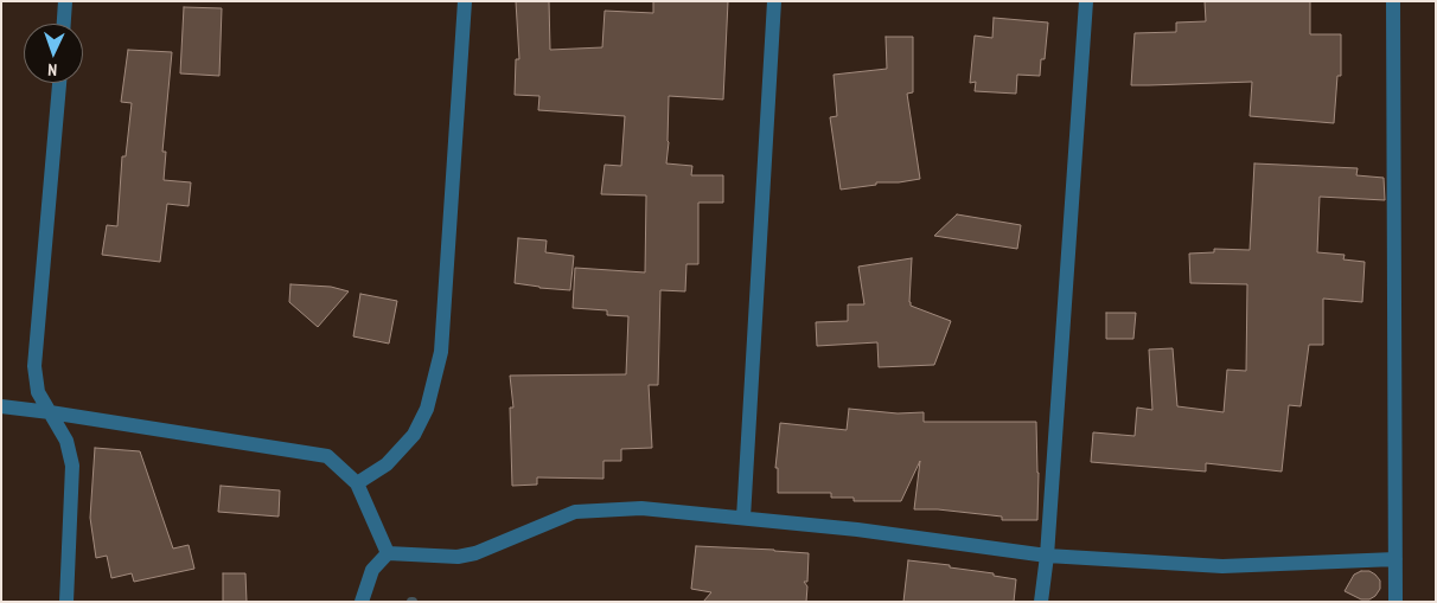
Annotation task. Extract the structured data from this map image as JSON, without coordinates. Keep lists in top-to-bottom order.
{
  "north": "bottom"
}
